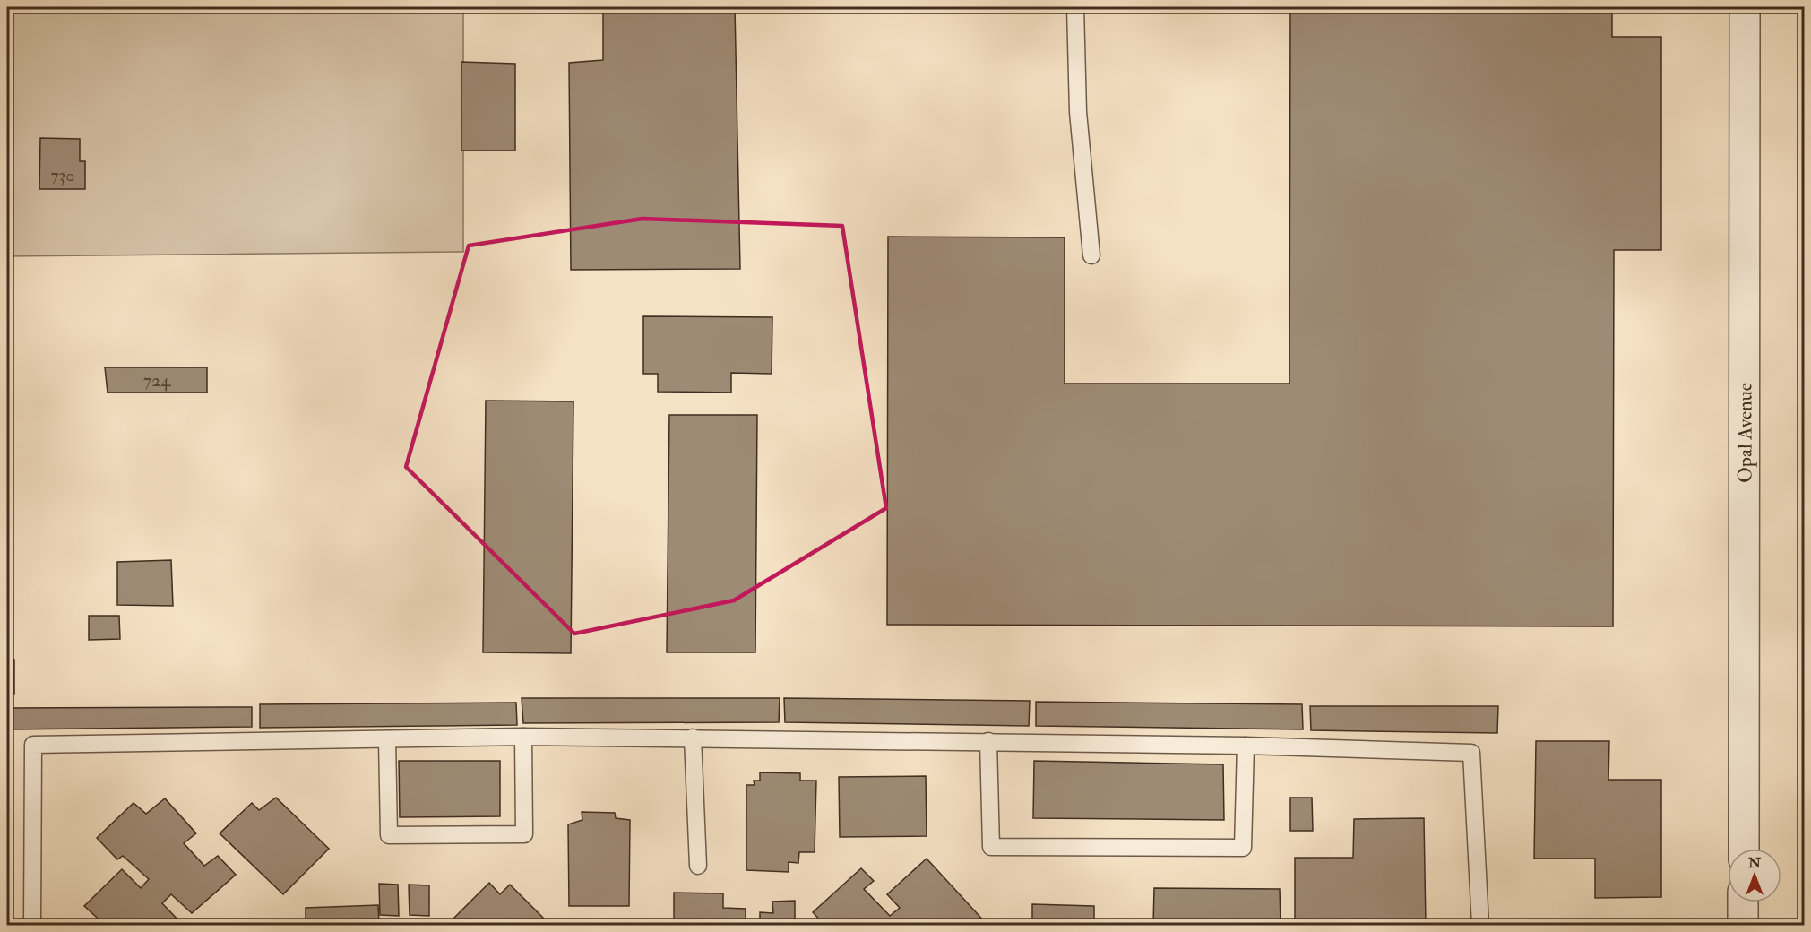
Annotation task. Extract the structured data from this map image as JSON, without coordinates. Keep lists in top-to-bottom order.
{
  "streets": {
    "street": ["Opal Avenue"]
  },
  "house_numbers": ["730", "724"],
  "north": "top"
}
